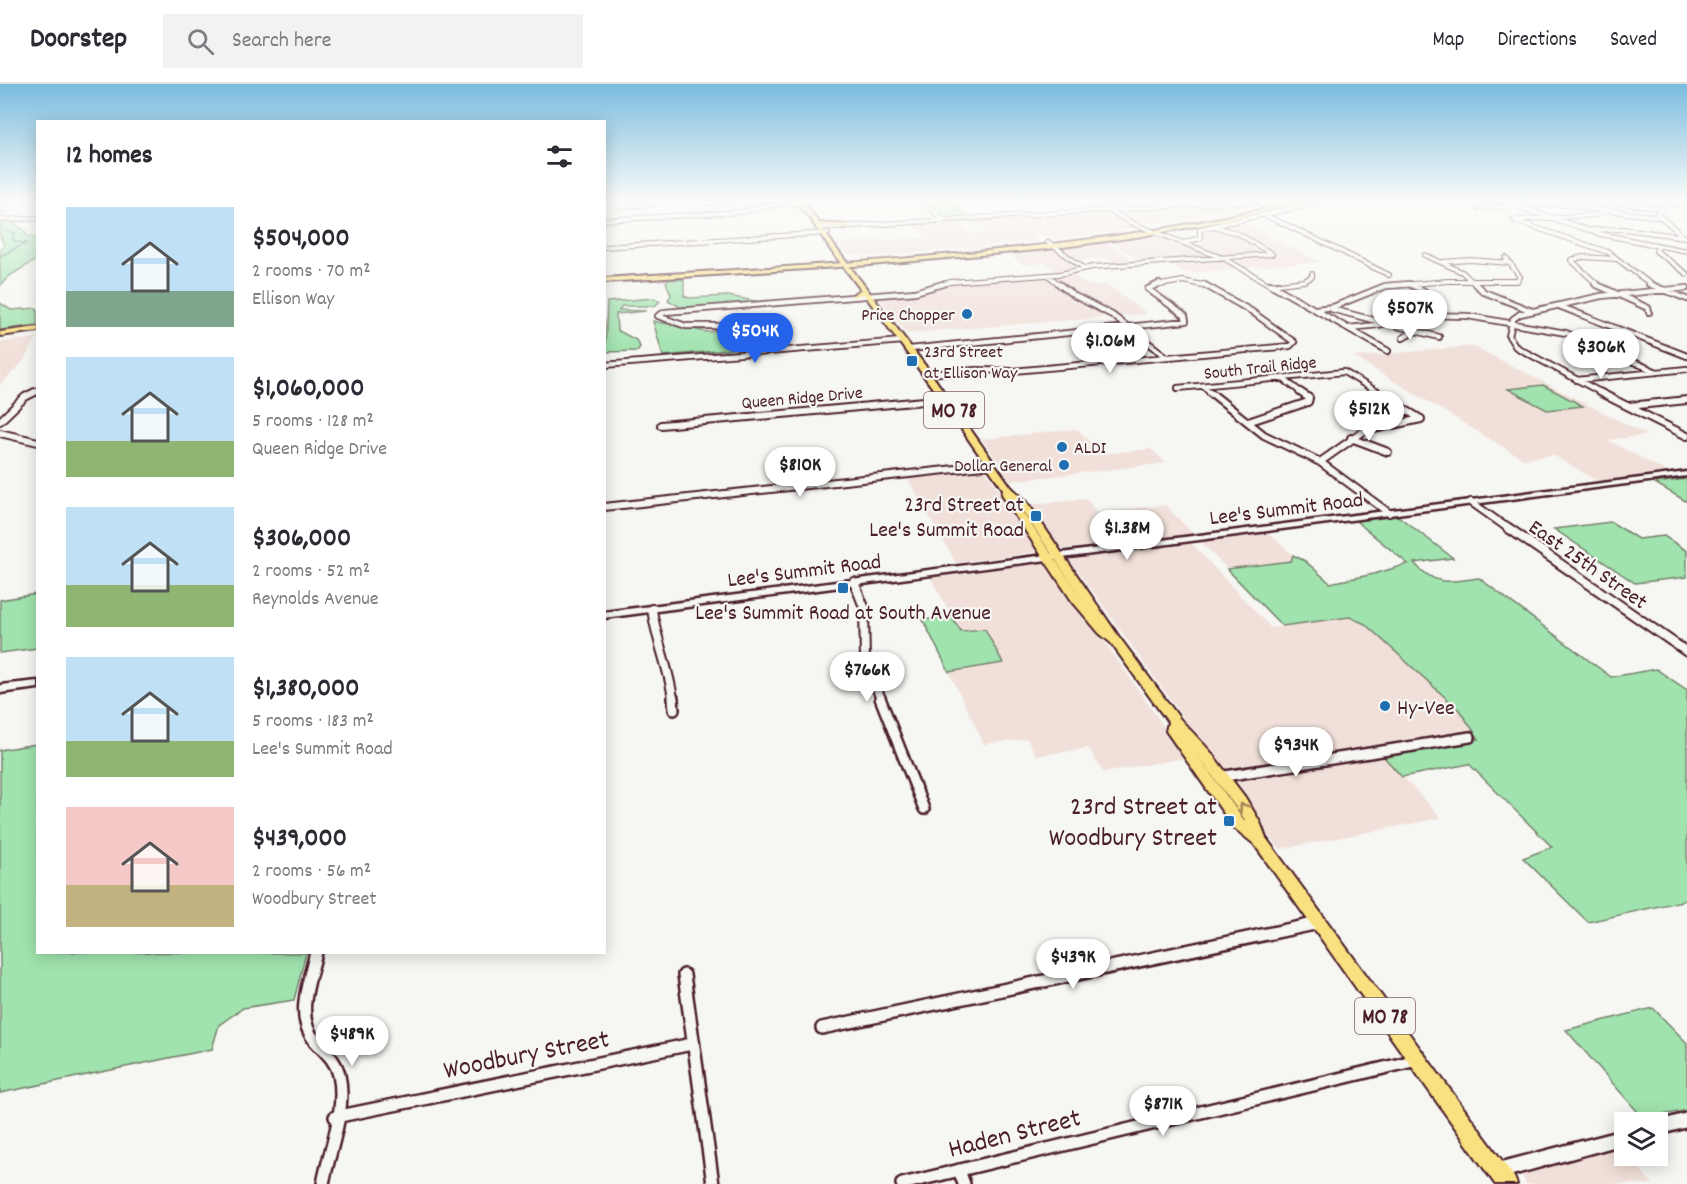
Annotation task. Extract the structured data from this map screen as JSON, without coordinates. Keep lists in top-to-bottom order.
{
  "streets": {
    "main road": ["MO 78", "Lee's Summit Road"],
    "street": [
      "South Trail Ridge",
      "Queen Ridge Drive",
      "East 25th Street",
      "Woodbury Street",
      "Haden Street"
    ]
  },
  "crossings": [
    ["Queen Ridge Drive", "MO 78"],
    ["MO 78", "Lee's Summit Road"],
    ["MO 78", "Haden Street"],
    ["Lee's Summit Road", "East 25th Street"]
  ],
  "places": {
    "other": [
      "Price Chopper",
      "ALDI",
      "Dollar General",
      "Hy-Vee"
    ],
    "transit": [
      "23rd Street at Ellison Way",
      "23rd Street at Lee's Summit Road",
      "Lee's Summit Road at South Avenue",
      "23rd Street at Woodbury Street"
    ]
  },
  "page": {
    "header": "Doorstep",
    "search": "Search here",
    "nav": ["Map", "Directions", "Saved"],
    "heading": "12 homes",
    "list": [
      {
        "name": "$504,000",
        "note": "2 rooms · 70 m² · Ellison Way"
      },
      {
        "name": "$1,060,000",
        "note": "5 rooms · 128 m² · Queen Ridge Drive"
      },
      {
        "name": "$306,000",
        "note": "2 rooms · 52 m² · Reynolds Avenue"
      },
      {
        "name": "$1,380,000",
        "note": "5 rooms · 183 m² · Lee's Summit Road"
      },
      {
        "name": "$439,000",
        "note": "2 rooms · 56 m² · Woodbury Street"
      }
    ],
    "price": [
      "$507K",
      "$504K",
      "$1.06M",
      "$306K",
      "$512K",
      "$810K",
      "$1.38M",
      "$766K",
      "$934K",
      "$439K",
      "$489K",
      "$871K"
    ]
  }
}
